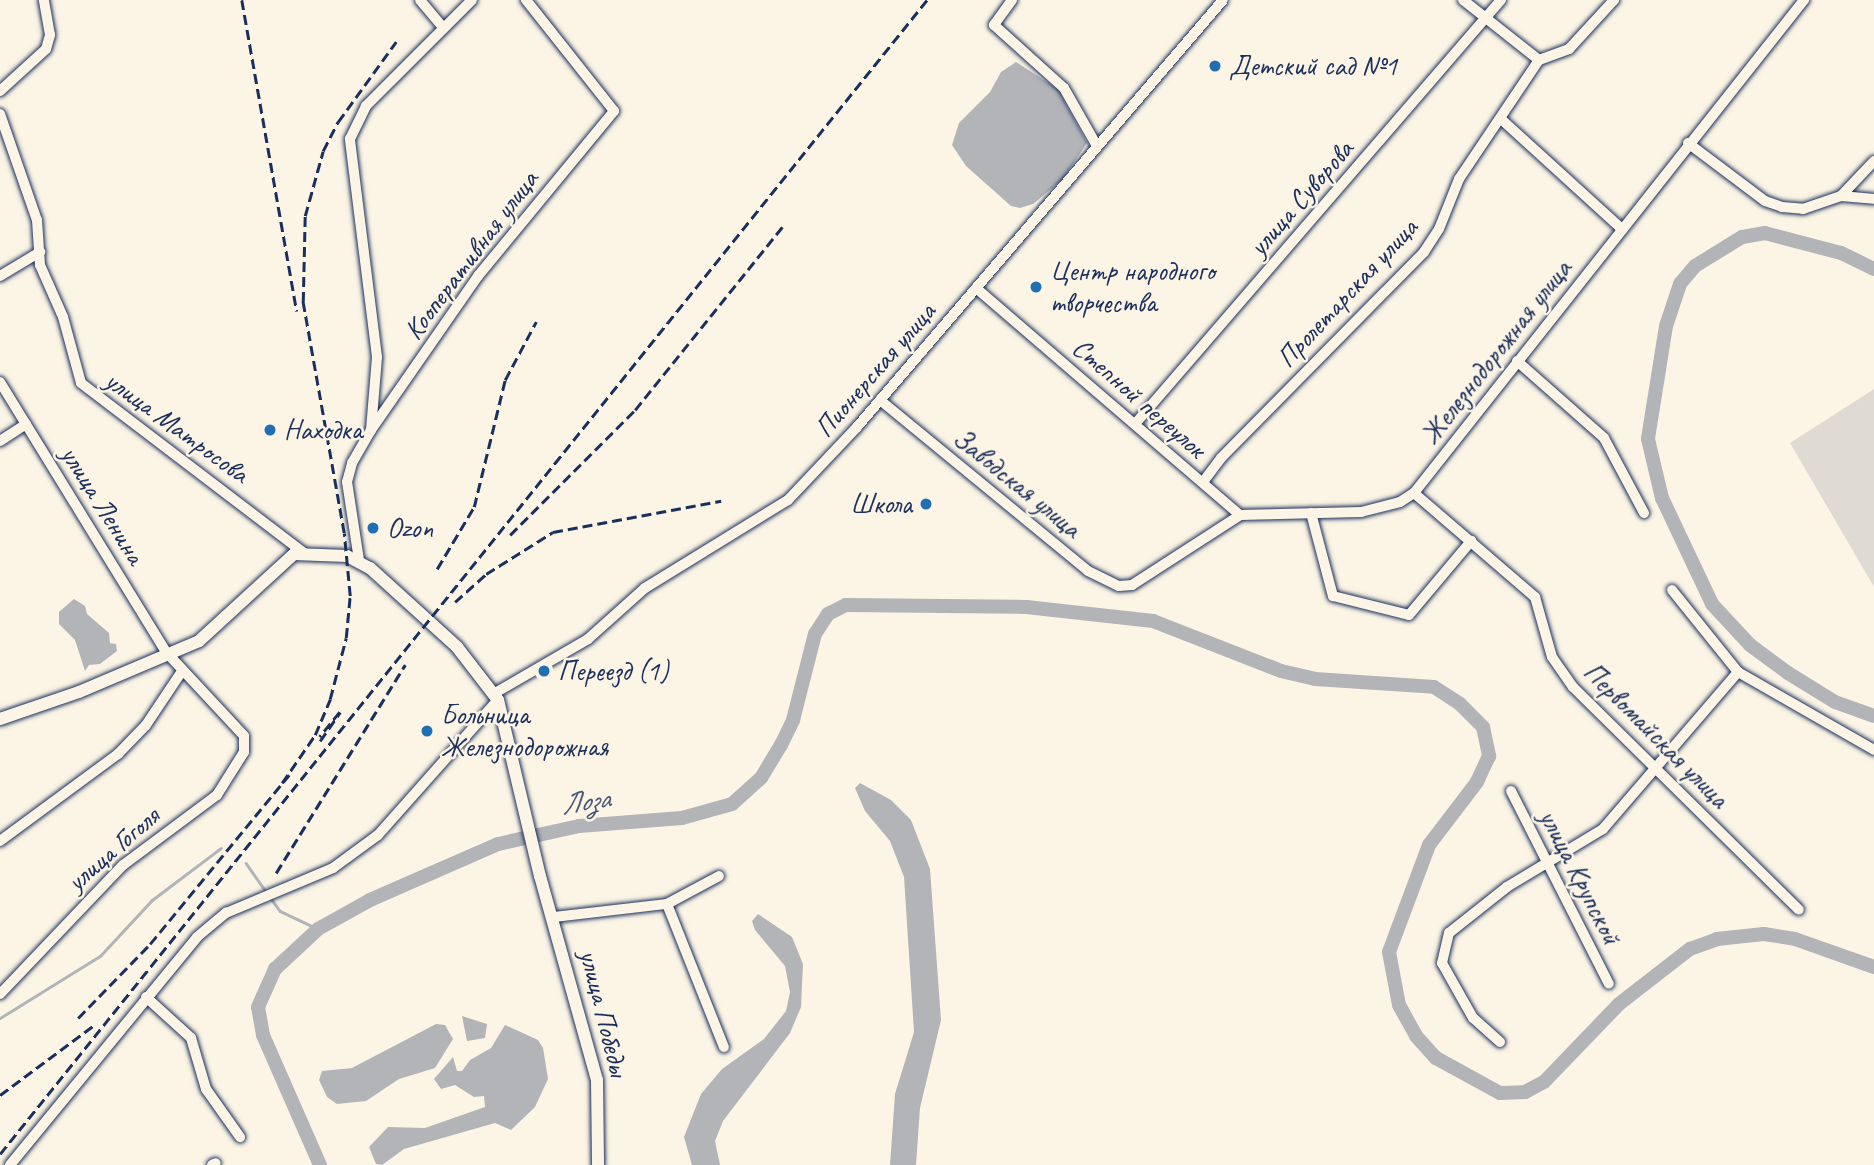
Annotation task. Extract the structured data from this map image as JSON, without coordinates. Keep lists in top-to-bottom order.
{
  "streets": {
    "main road": ["улица Победы"],
    "street": [
      "улица Суворова",
      "Кооперативная улица",
      "Пролетарская улица",
      "Железнодорожная улица",
      "Пионерская улица",
      "Степной переулок",
      "улица Матросова",
      "Заводская улица",
      "улица Ленина",
      "Первомайская улица",
      "улица Гоголя",
      "улица Крупской"
    ]
  },
  "crossings": [
    ["улица Суворова", "Степной переулок"],
    ["Пролетарская улица", "Степной переулок"],
    ["Железнодорожная улица", "Степной переулок"],
    ["Железнодорожная улица", "Заводская улица"],
    ["Железнодорожная улица", "Первомайская улица"],
    ["Пионерская улица", "Степной переулок"],
    ["Пионерская улица", "Заводская улица"],
    ["Пионерская улица", "улица Победы"],
    ["Степной переулок", "Заводская улица"],
    ["улица Ленина", "улица Гоголя"]
  ],
  "water": ["Лоза"],
  "places": [
    "Детский сад №1",
    "Центр народного творчества",
    "Находка",
    "Школа",
    "Ozon",
    "Переезд (1)",
    "Больница Железнодорожная"
  ]
}
